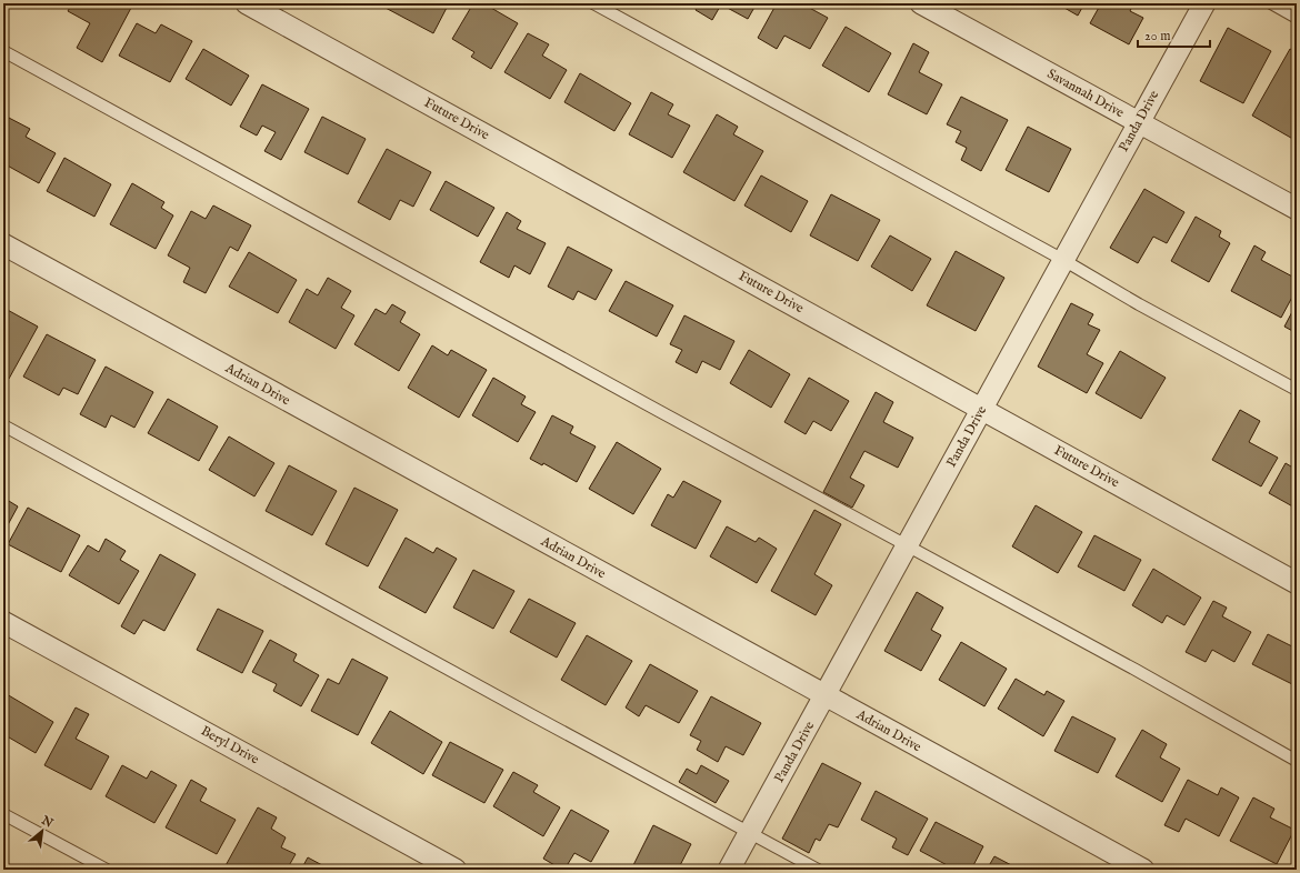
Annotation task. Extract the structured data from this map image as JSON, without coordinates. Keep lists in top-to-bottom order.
{
  "streets": {
    "street": [
      "Savannah Drive",
      "Future Drive",
      "Panda Drive",
      "Adrian Drive",
      "Beryl Drive"
    ]
  },
  "crossings": [
    ["Savannah Drive", "Panda Drive"],
    ["Future Drive", "Panda Drive"],
    ["Panda Drive", "Adrian Drive"]
  ],
  "scale_bar": "20 m",
  "north": "top right"
}
